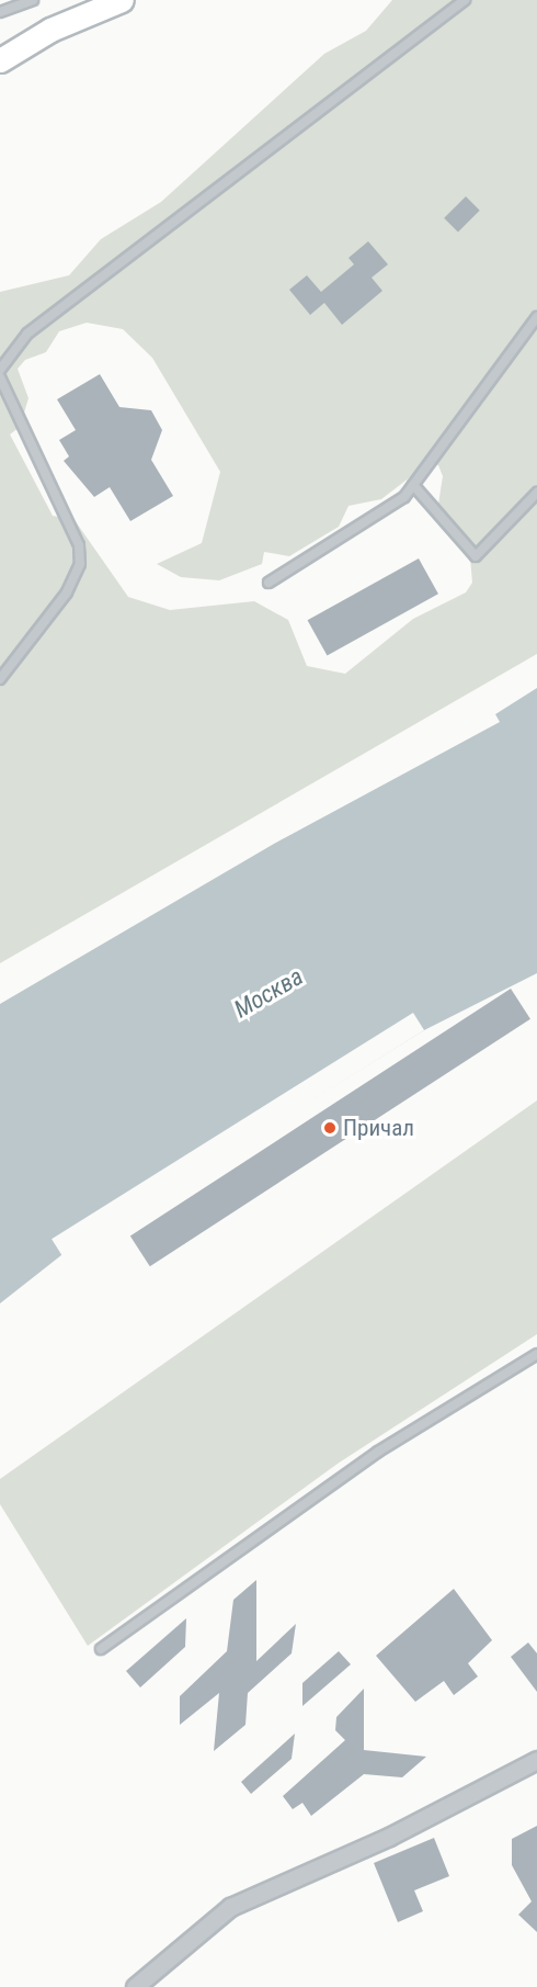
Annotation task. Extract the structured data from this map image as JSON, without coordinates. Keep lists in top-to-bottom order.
{
  "water": ["Москва"],
  "places": ["Причал"]
}
